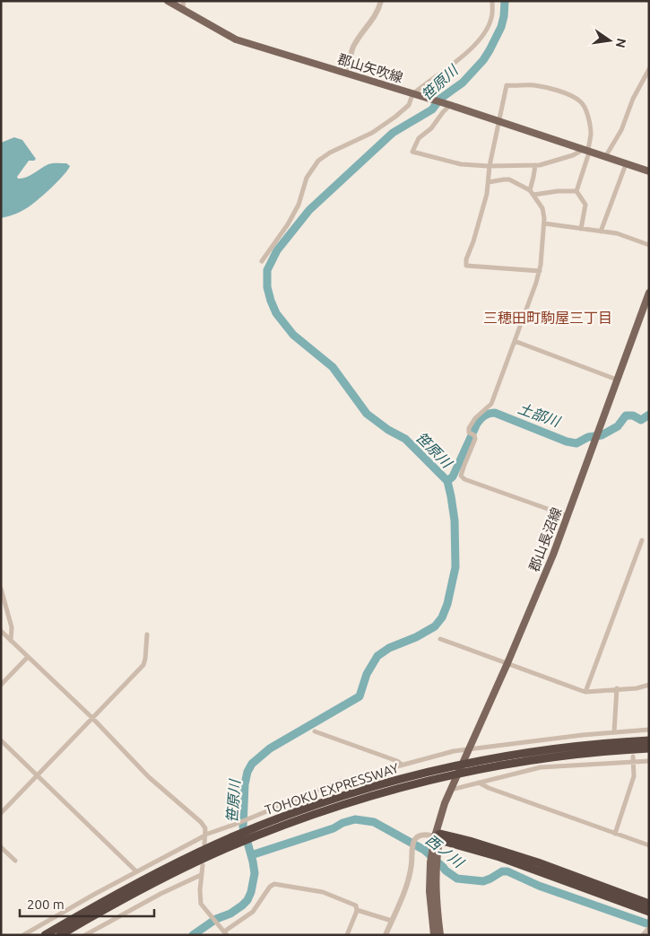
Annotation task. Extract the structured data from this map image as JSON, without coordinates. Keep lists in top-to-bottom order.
{
  "streets": {
    "highway": ["TOHOKU EXPRESSWAY"],
    "main road": ["郡山矢吹線", "郡山長沼線"]
  },
  "districts": ["三穂田町駒屋三丁目"],
  "water": ["笹原川", "土部川", "西ノ川"],
  "scale_bar": "200 m",
  "north": "right"
}
